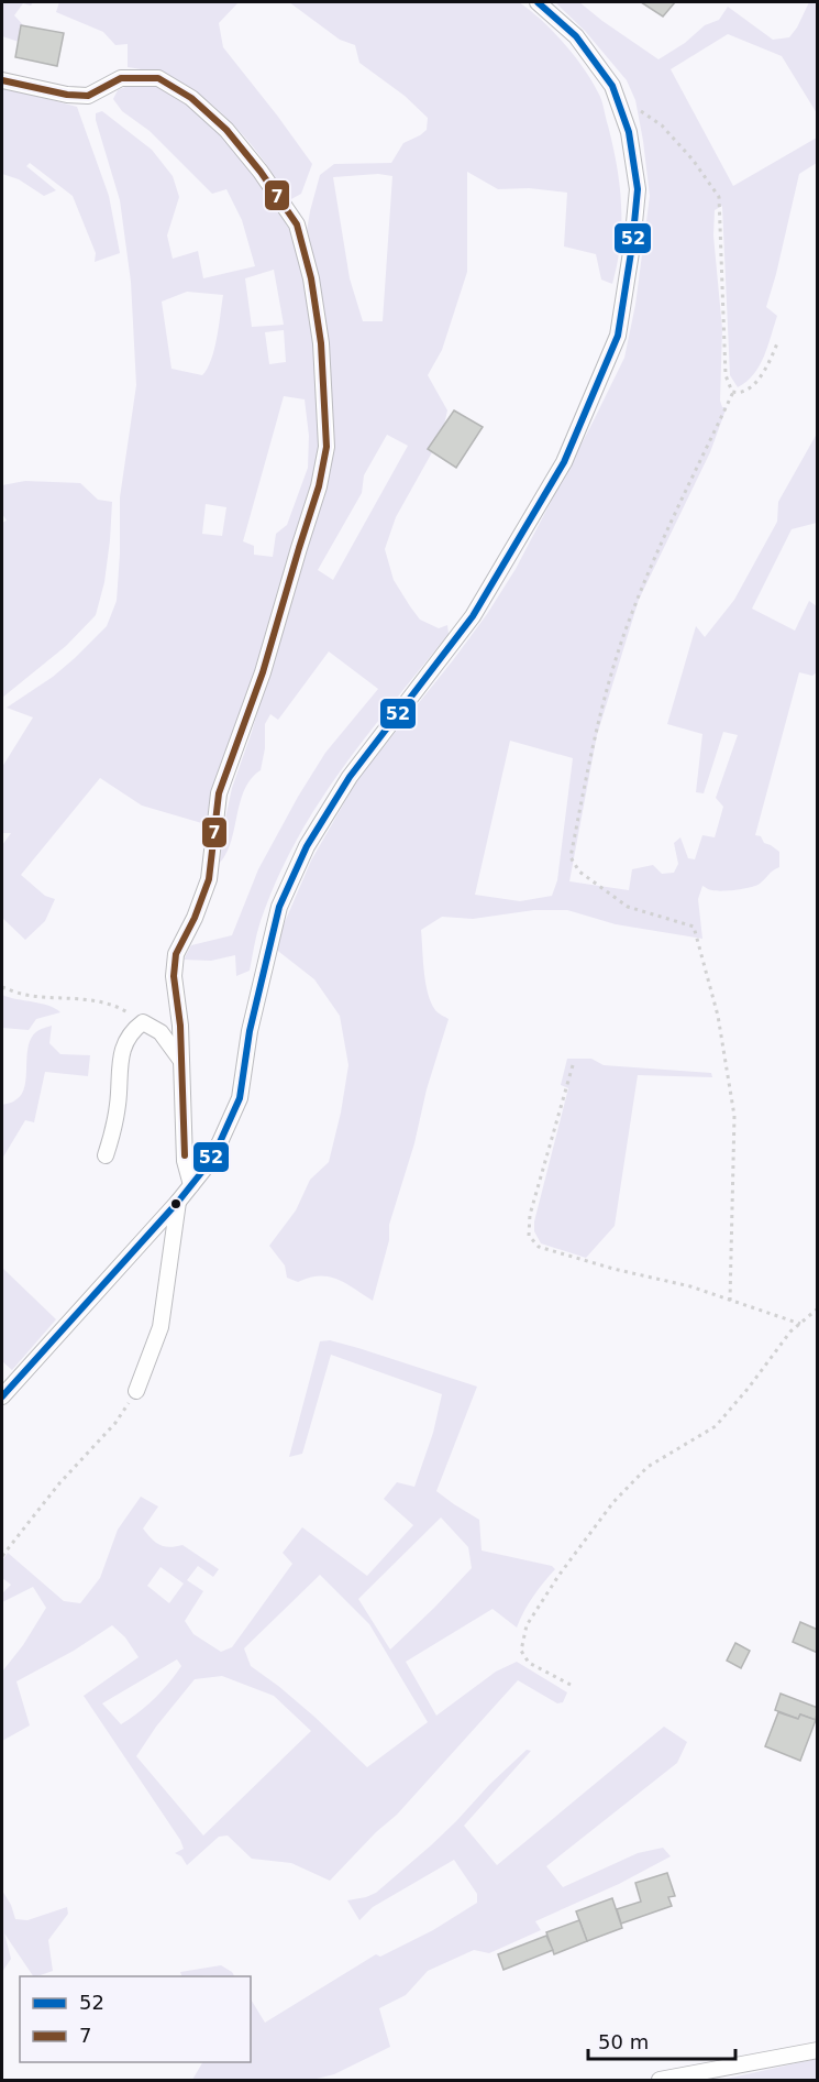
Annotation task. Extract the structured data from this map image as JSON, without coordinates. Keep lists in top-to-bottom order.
{
  "lines": ["transit line 52", "transit line 7"],
  "legend": ["52", "7"],
  "scale_bar": "50 m"
}
